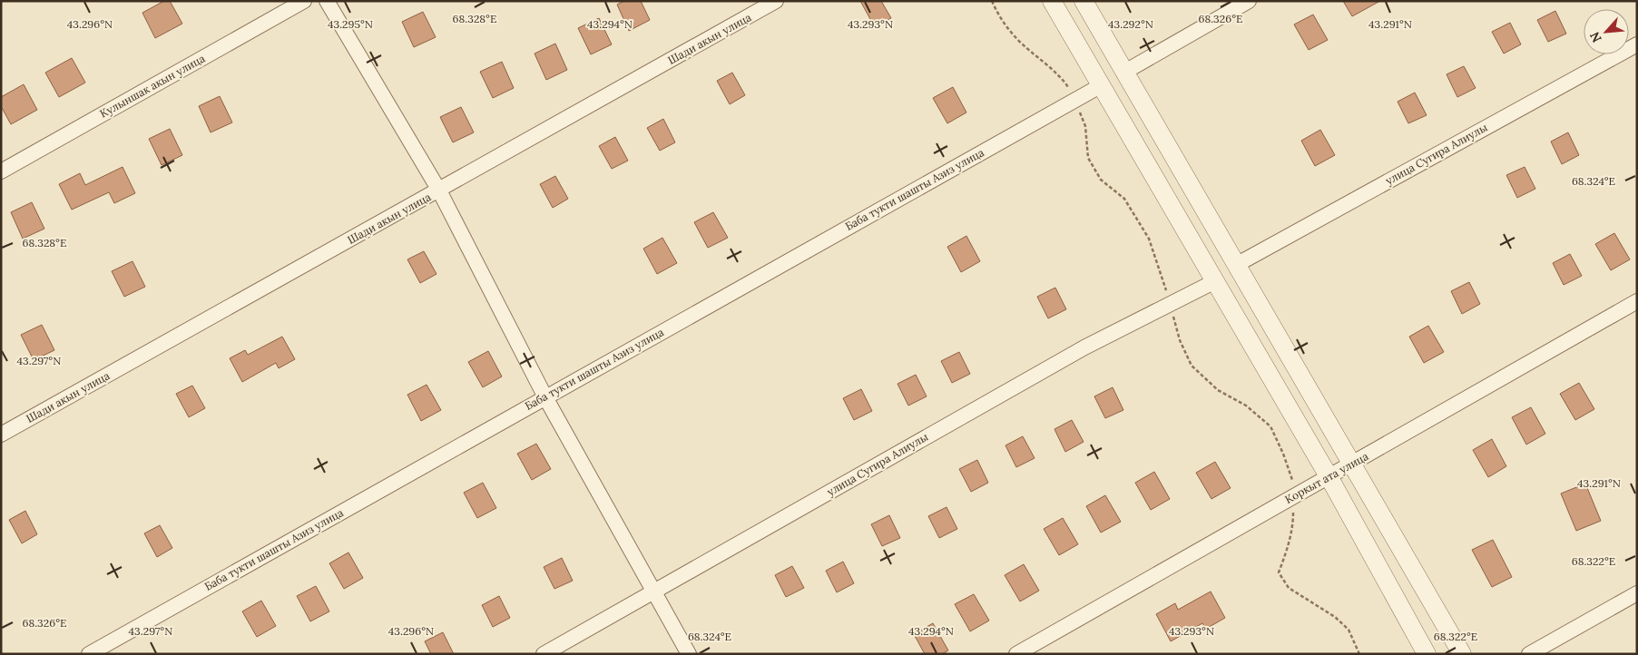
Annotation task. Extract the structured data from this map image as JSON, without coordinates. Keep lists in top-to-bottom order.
{
  "streets": {
    "street": [
      "Шади акын улица",
      "Кулыншак акын улица",
      "улица Сугира Алиулы",
      "Баба тукти шашты Азиз улица",
      "Коркыт ата улица"
    ]
  },
  "north": "bottom left",
  "coordinates": [
    "68.326°E",
    "68.328°E",
    "43.296°N",
    "43.295°N",
    "43.294°N",
    "43.293°N",
    "43.292°N",
    "43.291°N",
    "68.324°E",
    "43.297°N",
    "68.322°E"
  ]
}
